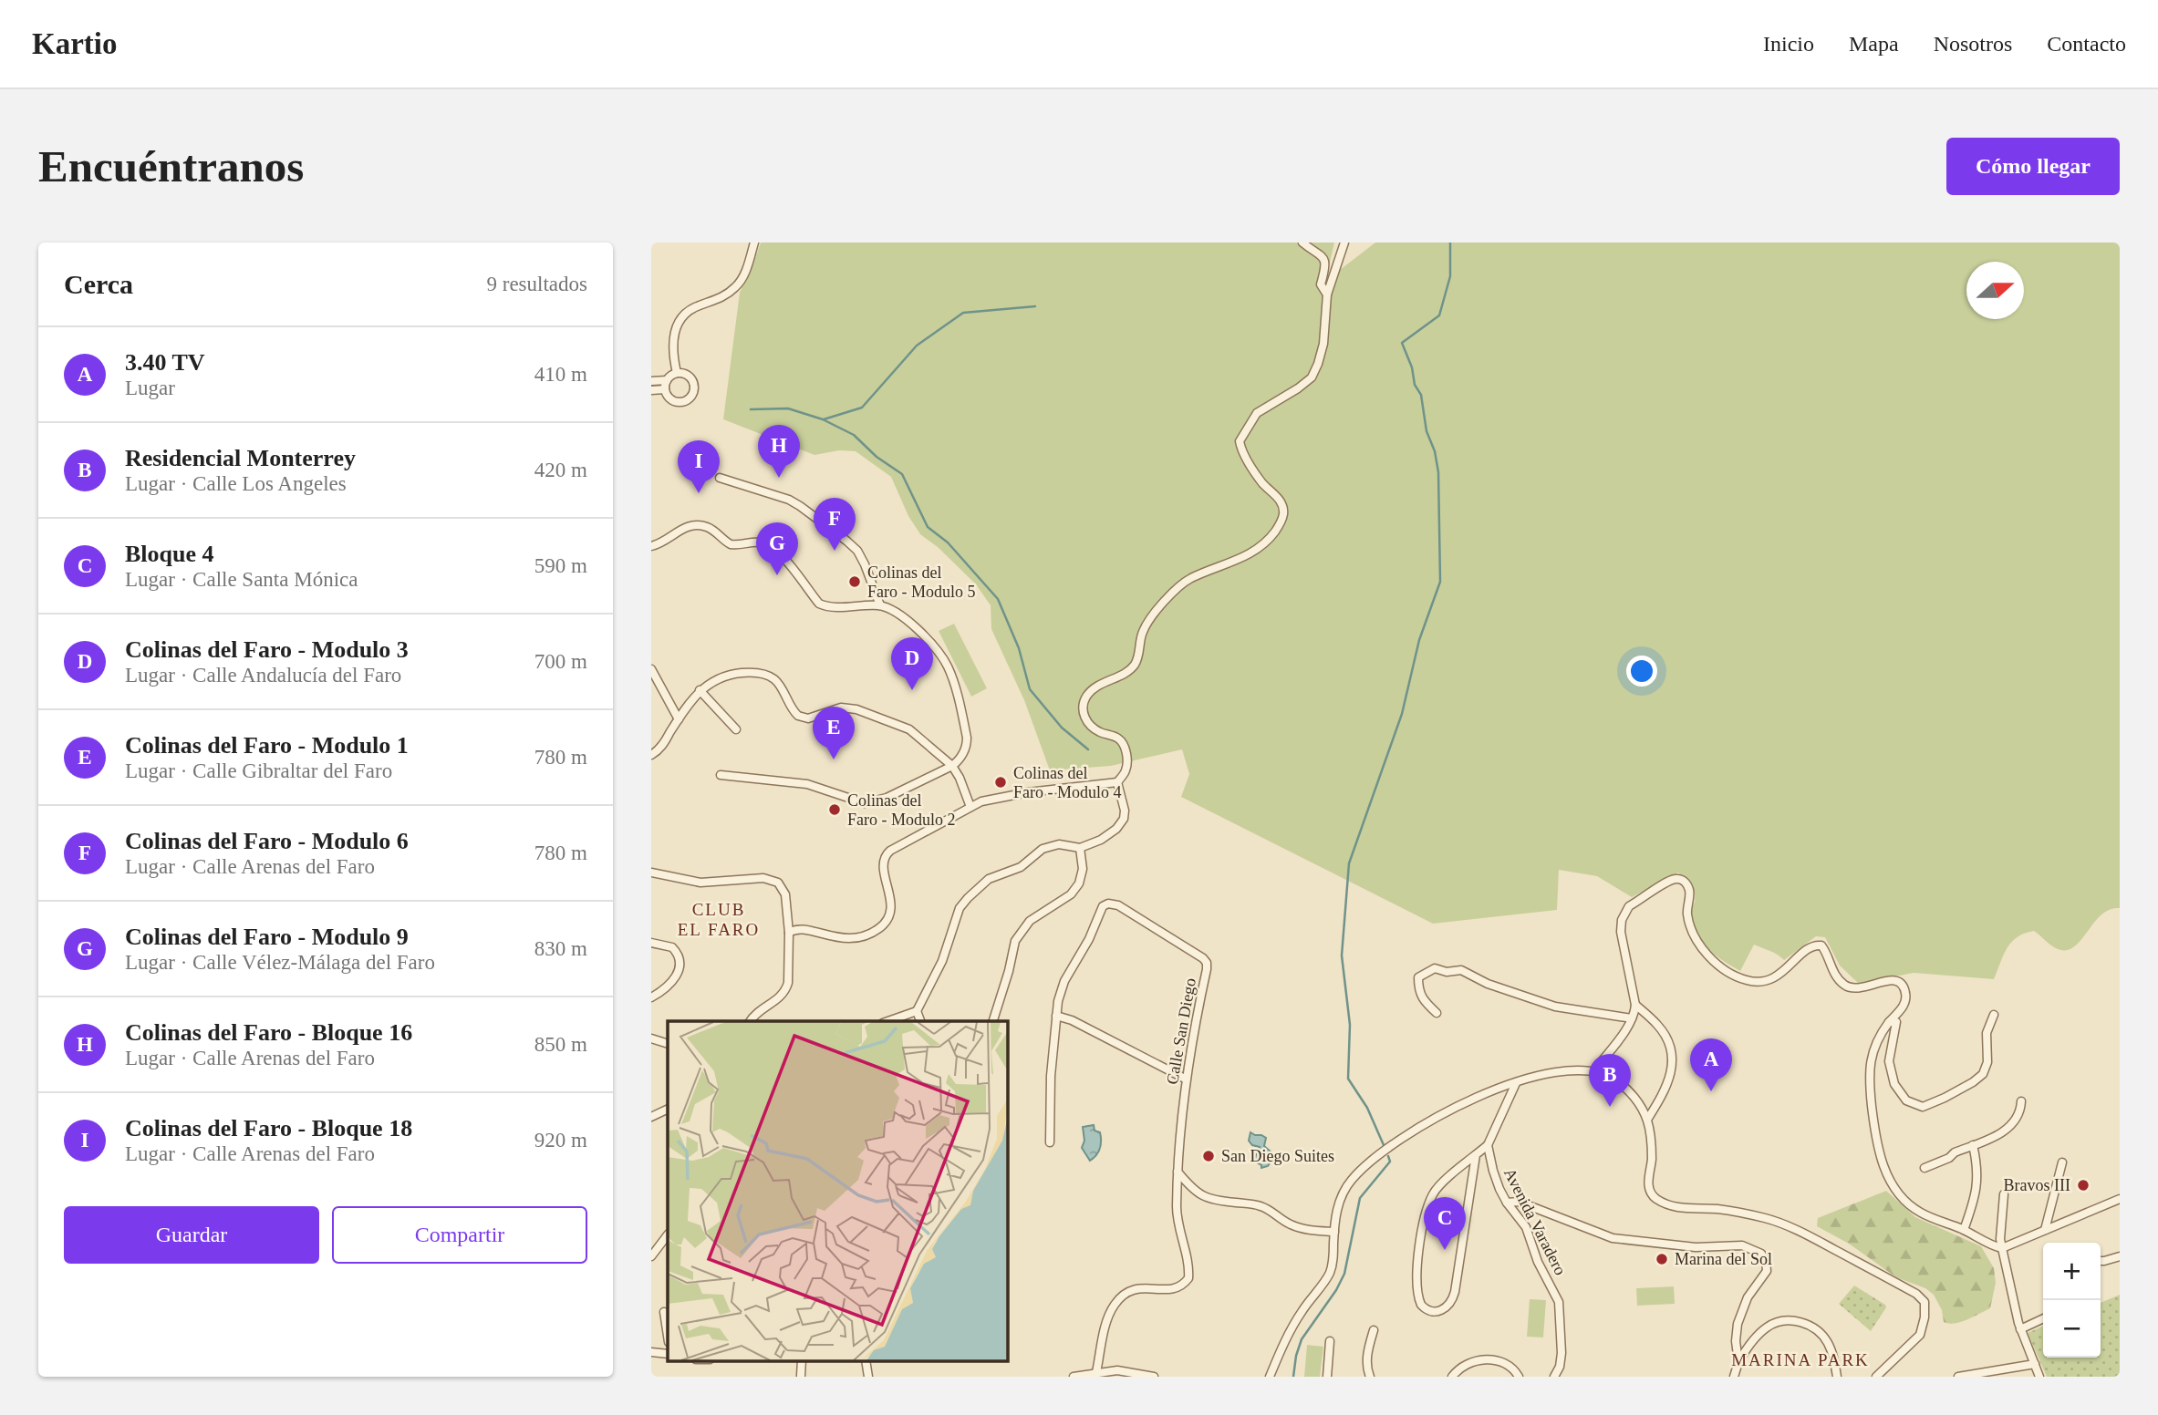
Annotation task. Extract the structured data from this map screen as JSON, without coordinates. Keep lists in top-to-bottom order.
{
  "streets": {
    "street": ["Calle San Diego", "Avenida Varadero"]
  },
  "districts": ["CLUB EL FARO", "MARINA PARK"],
  "places": [
    "Colinas del Faro - Modulo 5",
    "Colinas del Faro - Modulo 4",
    "Colinas del Faro - Modulo 2",
    "San Diego Suites",
    "Bravos III",
    "Marina del Sol"
  ],
  "north": "right",
  "page": {
    "header": "Kartio",
    "nav": [
      "Inicio",
      "Mapa",
      "Nosotros",
      "Contacto"
    ],
    "buttons": [
      "Cómo llegar",
      ["Guardar", "Compartir"]
    ],
    "title": "Encuéntranos",
    "heading": ["Cerca", "9 resultados"],
    "list": [
      {
        "mark": "A",
        "name": "3.40 TV",
        "note": "Lugar",
        "value": "410 m"
      },
      {
        "mark": "B",
        "name": "Residencial Monterrey",
        "note": "Lugar · Calle Los Angeles",
        "value": "420 m"
      },
      {
        "mark": "C",
        "name": "Bloque 4",
        "note": "Lugar · Calle Santa Mónica",
        "value": "590 m"
      },
      {
        "mark": "D",
        "name": "Colinas del Faro - Modulo 3",
        "note": "Lugar · Calle Andalucía del Faro",
        "value": "700 m"
      },
      {
        "mark": "E",
        "name": "Colinas del Faro - Modulo 1",
        "note": "Lugar · Calle Gibraltar del Faro",
        "value": "780 m"
      },
      {
        "mark": "F",
        "name": "Colinas del Faro - Modulo 6",
        "note": "Lugar · Calle Arenas del Faro",
        "value": "780 m"
      },
      {
        "mark": "G",
        "name": "Colinas del Faro - Modulo 9",
        "note": "Lugar · Calle Vélez-Málaga del Faro",
        "value": "830 m"
      },
      {
        "mark": "H",
        "name": "Colinas del Faro - Bloque 16",
        "note": "Lugar · Calle Arenas del Faro",
        "value": "850 m"
      },
      {
        "mark": "I",
        "name": "Colinas del Faro - Bloque 18",
        "note": "Lugar · Calle Arenas del Faro",
        "value": "920 m"
      }
    ],
    "pins": [
      "H",
      "I",
      "F",
      "G",
      "D",
      "E",
      "A",
      "B",
      "C"
    ],
    "map_buttons": ["+", "−"]
  }
}
